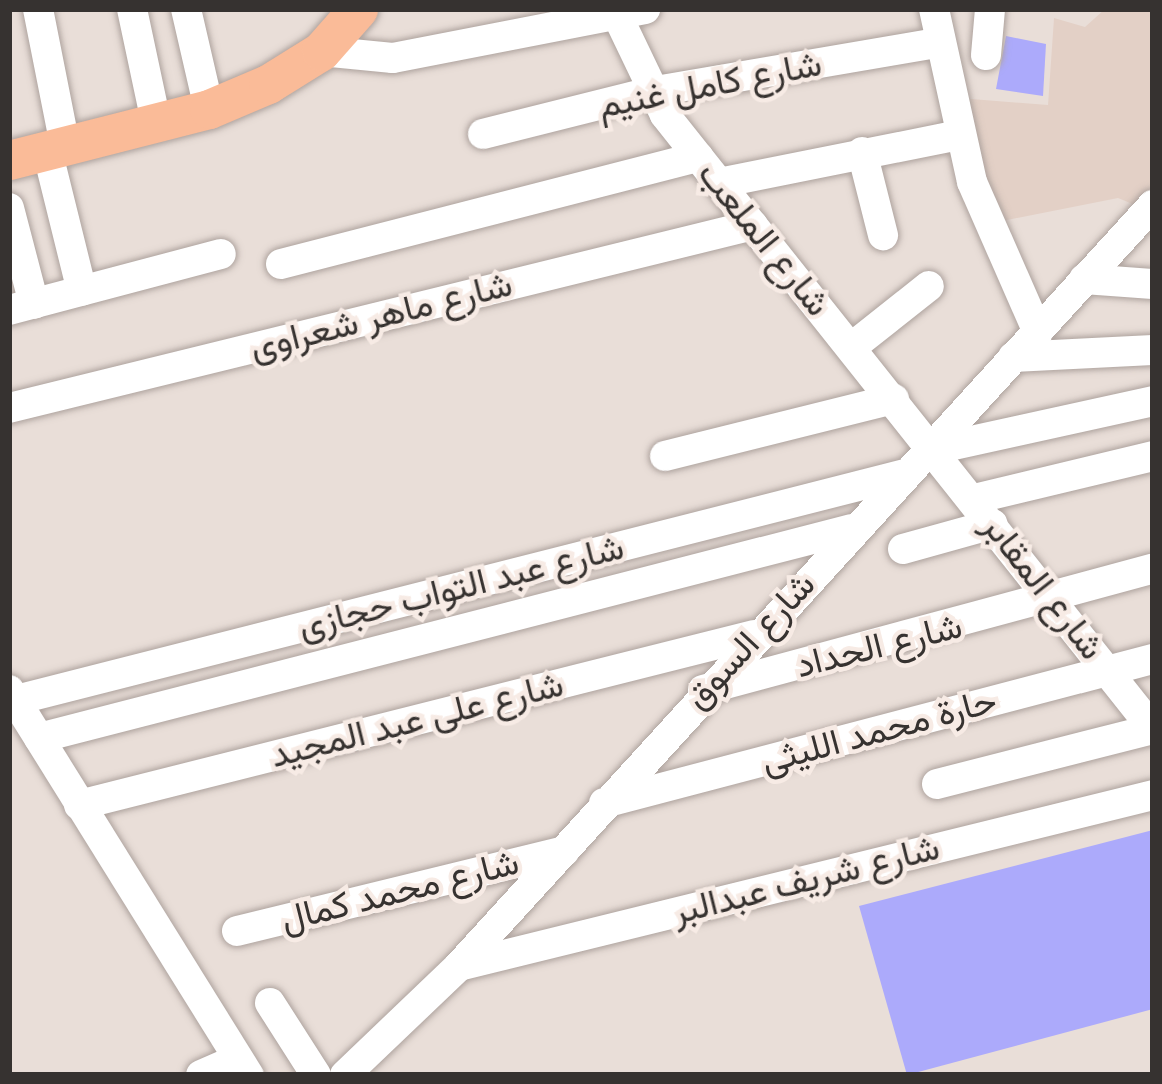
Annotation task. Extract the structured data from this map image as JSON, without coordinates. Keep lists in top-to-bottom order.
{
  "streets": {
    "street": [
      "شارع كامل غنيم",
      "شارع الملعب",
      "شارع ماهر شعراوى",
      "شارع عبد التواب حجازى",
      "شارع المقابر",
      "شارع السوق",
      "شارع الحداد",
      "شارع على عبد المجيد",
      "حارة محمد الليثى",
      "شارع شريف عبدالبر",
      "شارع محمد كمال"
    ]
  },
  "crossings": [
    ["شارع كامل غنيم", "شارع الملعب"],
    ["شارع الملعب", "شارع ماهر شعراوى"],
    ["شارع الملعب", "شارع المقابر"],
    ["شارع الملعب", "شارع السوق"],
    ["شارع عبد التواب حجازى", "شارع السوق"],
    ["شارع المقابر", "شارع السوق"],
    ["شارع المقابر", "شارع الحداد"],
    ["شارع المقابر", "حارة محمد الليثى"],
    ["شارع السوق", "شارع الحداد"],
    ["شارع السوق", "شارع على عبد المجيد"],
    ["شارع السوق", "حارة محمد الليثى"],
    ["شارع السوق", "شارع شريف عبدالبر"],
    ["شارع السوق", "شارع محمد كمال"]
  ]
}
